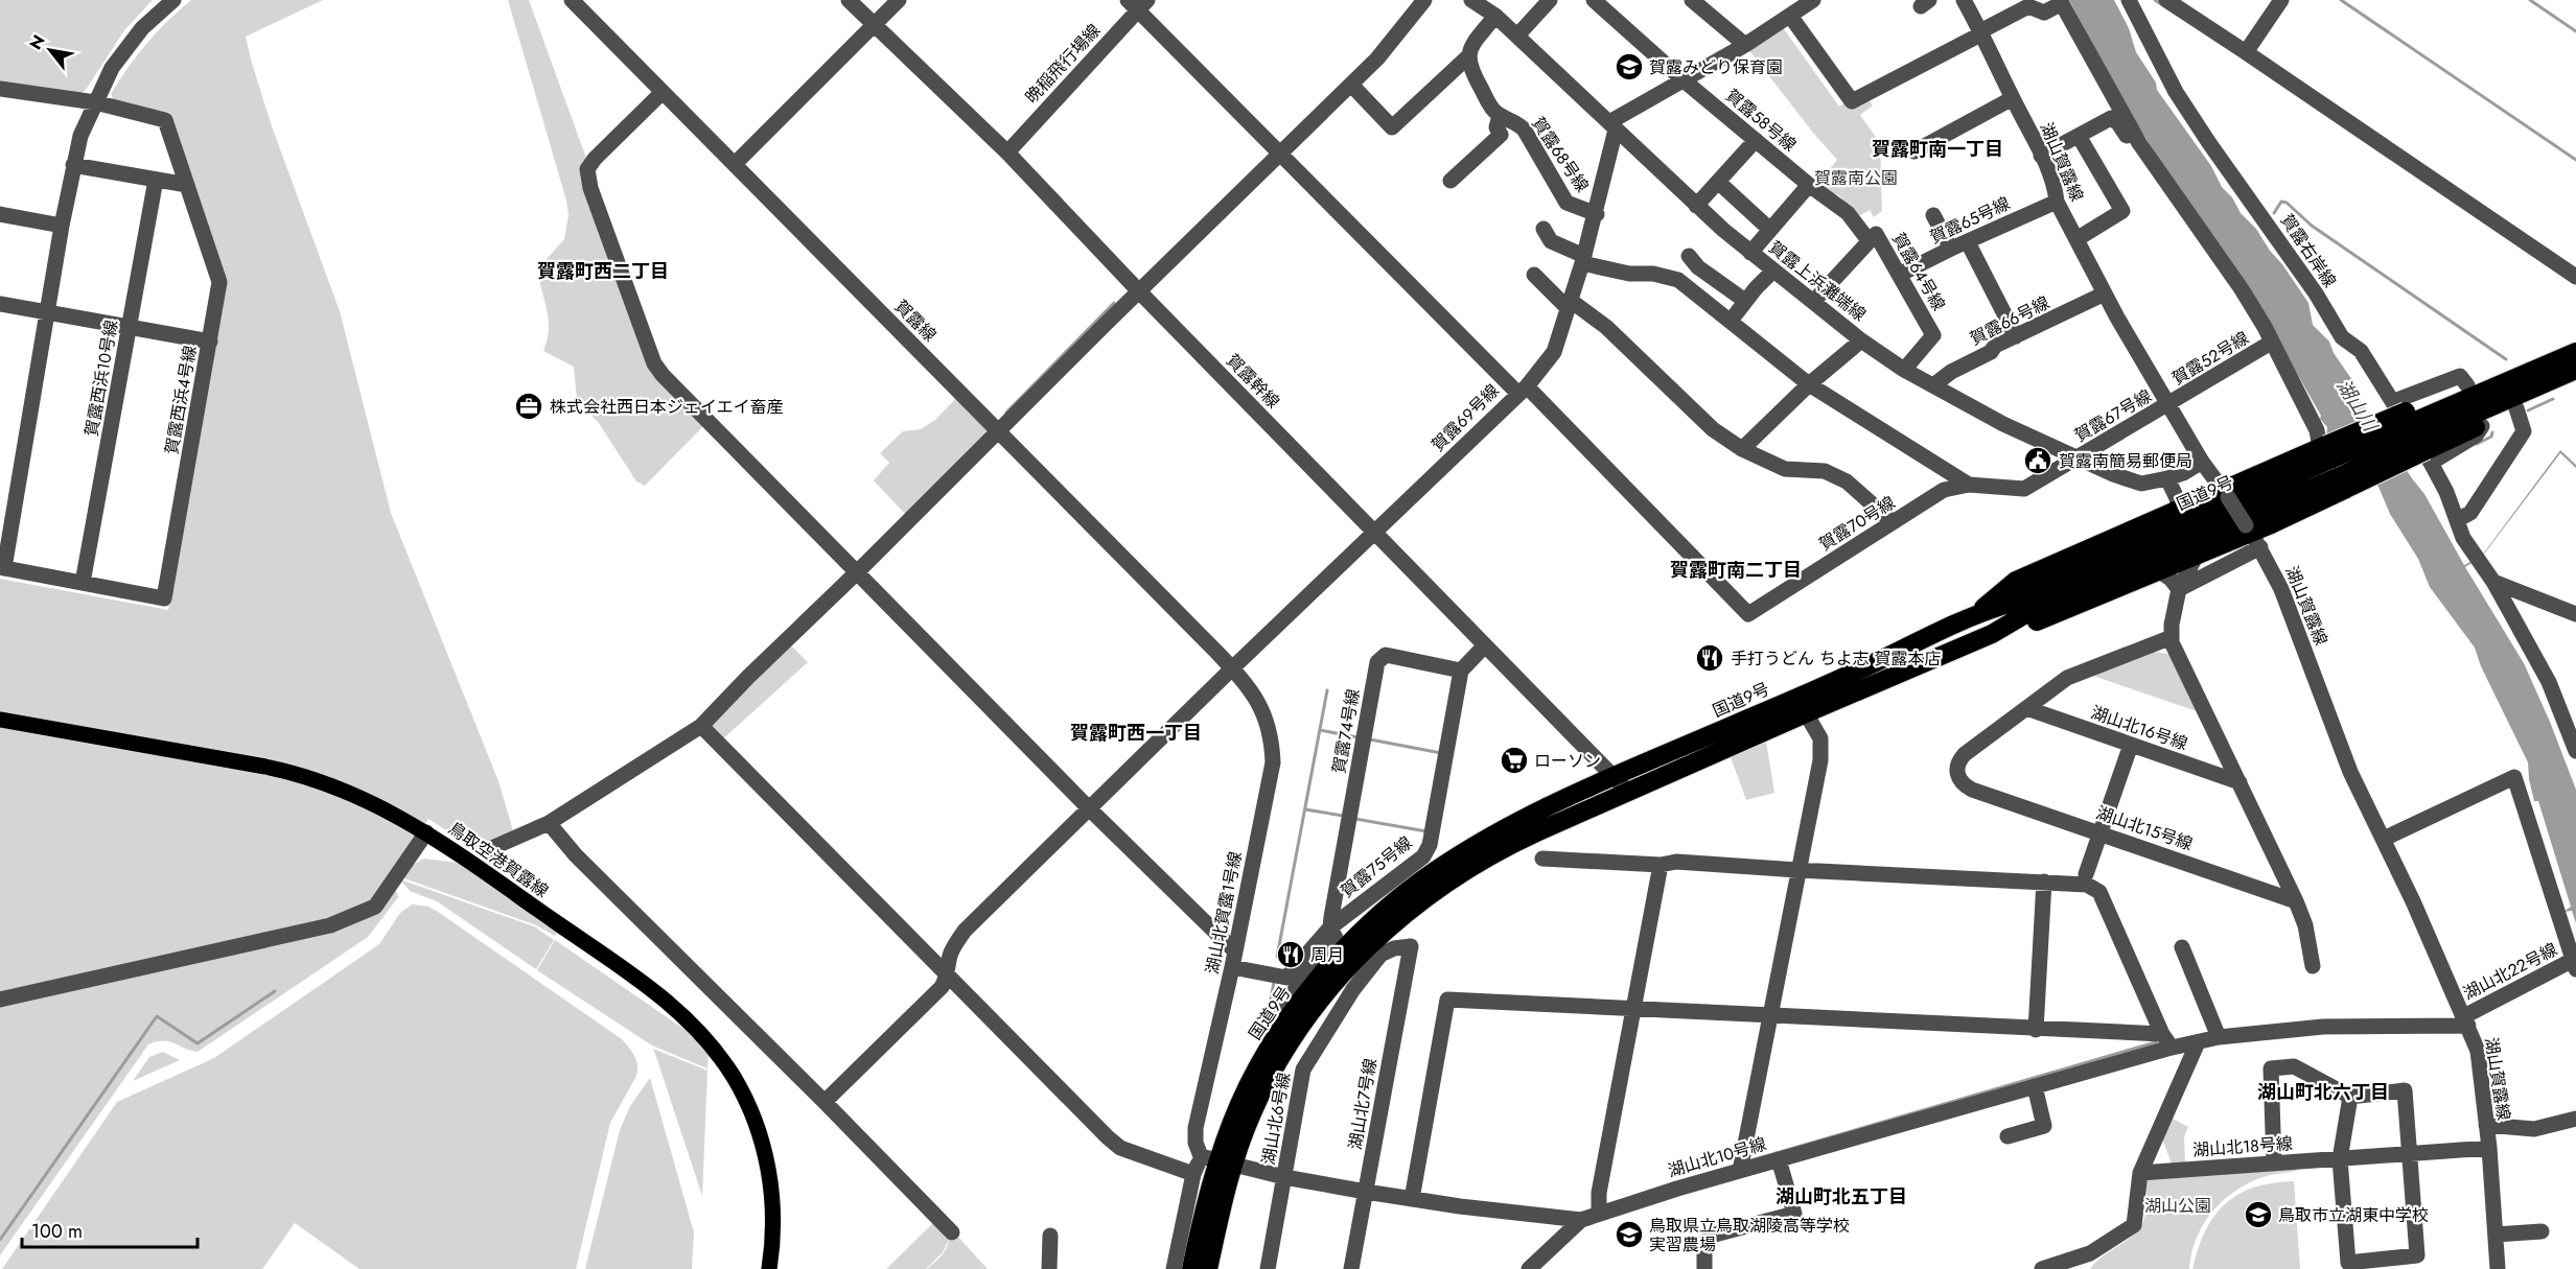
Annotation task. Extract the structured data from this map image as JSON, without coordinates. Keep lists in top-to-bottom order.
{
  "streets": {
    "highway": ["国道9号"],
    "main road": ["鳥取空港賀露線"],
    "street": [
      "晩稲飛行場線",
      "賀露58号線",
      "賀露68号線",
      "湖山賀露線",
      "賀露65号線",
      "賀露右岸線",
      "賀露64号線",
      "賀露上浜灘端線",
      "賀露線",
      "賀露66号線",
      "賀露52号線",
      "賀露西浜10号線",
      "賀露幹線",
      "賀露西浜4号線",
      "賀露67号線",
      "賀露69号線",
      "賀露70号線",
      "湖山北16号線",
      "賀露74号線",
      "湖山北15号線",
      "賀露75号線",
      "湖山北賀露1号線",
      "湖山北22号線",
      "湖山北7号線",
      "湖山北6号線",
      "湖山北18号線",
      "湖山北10号線"
    ]
  },
  "crossings": [
    ["晩稲飛行場線", "賀露幹線"],
    ["賀露58号線", "賀露64号線"],
    ["賀露68号線", "賀露69号線"],
    ["湖山賀露線", "賀露65号線"],
    ["湖山賀露線", "賀露上浜灘端線"],
    ["湖山賀露線", "賀露66号線"],
    ["湖山賀露線", "賀露52号線"],
    ["湖山賀露線", "賀露67号線"],
    ["湖山賀露線", "湖山北22号線"],
    ["湖山賀露線", "湖山北18号線"],
    ["湖山賀露線", "湖山北10号線"],
    ["賀露65号線", "賀露64号線"],
    ["賀露64号線", "賀露上浜灘端線"],
    ["賀露上浜灘端線", "賀露66号線"],
    ["賀露上浜灘端線", "賀露67号線"],
    ["賀露上浜灘端線", "賀露69号線"],
    ["賀露上浜灘端線", "賀露70号線"],
    ["賀露線", "賀露69号線"],
    ["賀露線", "湖山北賀露1号線"],
    ["賀露52号線", "賀露67号線"],
    ["賀露西浜10号線", "賀露西浜4号線"],
    ["賀露幹線", "賀露69号線"],
    ["賀露幹線", "国道9号"],
    ["賀露67号線", "賀露70号線"],
    ["賀露69号線", "賀露70号線"],
    ["賀露69号線", "湖山北賀露1号線"],
    ["国道9号", "湖山北賀露1号線"],
    ["国道9号", "湖山北10号線"],
    ["湖山北16号線", "湖山北15号線"],
    ["賀露74号線", "賀露75号線"],
    ["賀露75号線", "湖山北賀露1号線"],
    ["湖山北賀露1号線", "湖山北10号線"],
    ["湖山北22号線", "湖山北10号線"],
    ["湖山北7号線", "湖山北6号線"],
    ["湖山北7号線", "湖山北10号線"],
    ["湖山北6号線", "湖山北10号線"]
  ],
  "districts": [
    "賀露町南一丁目",
    "賀露町西二丁目",
    "賀露町南二丁目",
    "賀露町西一丁目",
    "湖山町北六丁目",
    "湖山町北五丁目"
  ],
  "water": ["湖山川"],
  "parks": ["賀露南公園", "湖山公園"],
  "places": {
    "school or university": ["賀露みどり保育園", "鳥取市立湖東中学校", "鳥取県立鳥取湖陵高等学校 実習農場"],
    "office": ["株式会社西日本ジェイエイ畜産"],
    "public building": ["賀露南簡易郵便局"],
    "restaurant": ["手打うどん ちよ志 賀露本店", "周月"],
    "supermarket": ["ローソン"]
  },
  "scale_bar": "100 m",
  "north": "top left"
}
